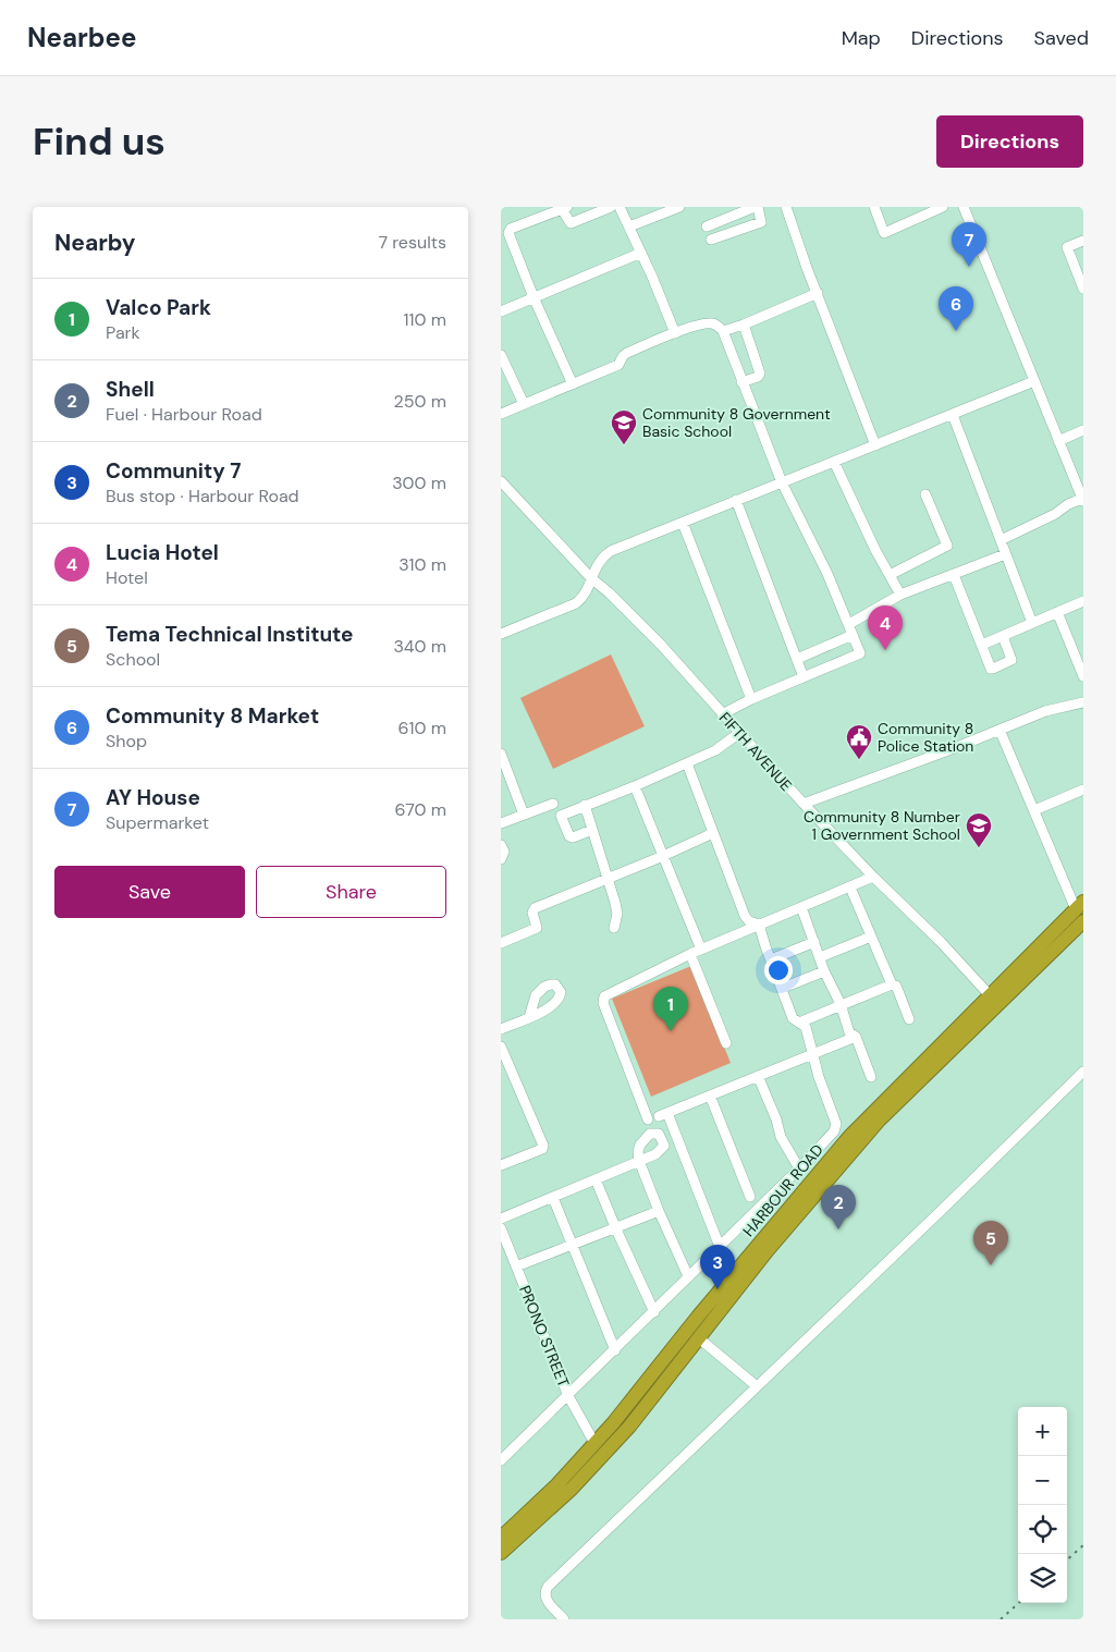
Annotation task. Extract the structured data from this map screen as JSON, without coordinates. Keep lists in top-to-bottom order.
{
  "streets": {
    "highway": ["HARBOUR ROAD"],
    "street": ["FIFTH AVENUE", "PRONO STREET"]
  },
  "crossings": [
    ["FIFTH AVENUE", "HARBOUR ROAD"],
    ["HARBOUR ROAD", "PRONO STREET"]
  ],
  "places": {
    "school or university": ["Community 8 Government Basic School", "Community 8 Number 1 Government School"],
    "public building": ["Community 8 Police Station"]
  },
  "page": {
    "header": "Nearbee",
    "nav": ["Map", "Directions", "Saved"],
    "buttons": [
      "Directions",
      ["Save", "Share"]
    ],
    "title": "Find us",
    "heading": ["Nearby", "7 results"],
    "pins": [
      "7",
      "6",
      "4",
      "1",
      "2",
      "5",
      "3"
    ],
    "list": [
      {
        "mark": "1",
        "name": "Valco Park",
        "note": "Park",
        "value": "110 m"
      },
      {
        "mark": "2",
        "name": "Shell",
        "note": "Fuel · Harbour Road",
        "value": "250 m"
      },
      {
        "mark": "3",
        "name": "Community 7",
        "note": "Bus stop · Harbour Road",
        "value": "300 m"
      },
      {
        "mark": "4",
        "name": "Lucia Hotel",
        "note": "Hotel",
        "value": "310 m"
      },
      {
        "mark": "5",
        "name": "Tema Technical Institute",
        "note": "School",
        "value": "340 m"
      },
      {
        "mark": "6",
        "name": "Community 8 Market",
        "note": "Shop",
        "value": "610 m"
      },
      {
        "mark": "7",
        "name": "AY House",
        "note": "Supermarket",
        "value": "670 m"
      }
    ],
    "map_buttons": ["+", "−"]
  }
}
